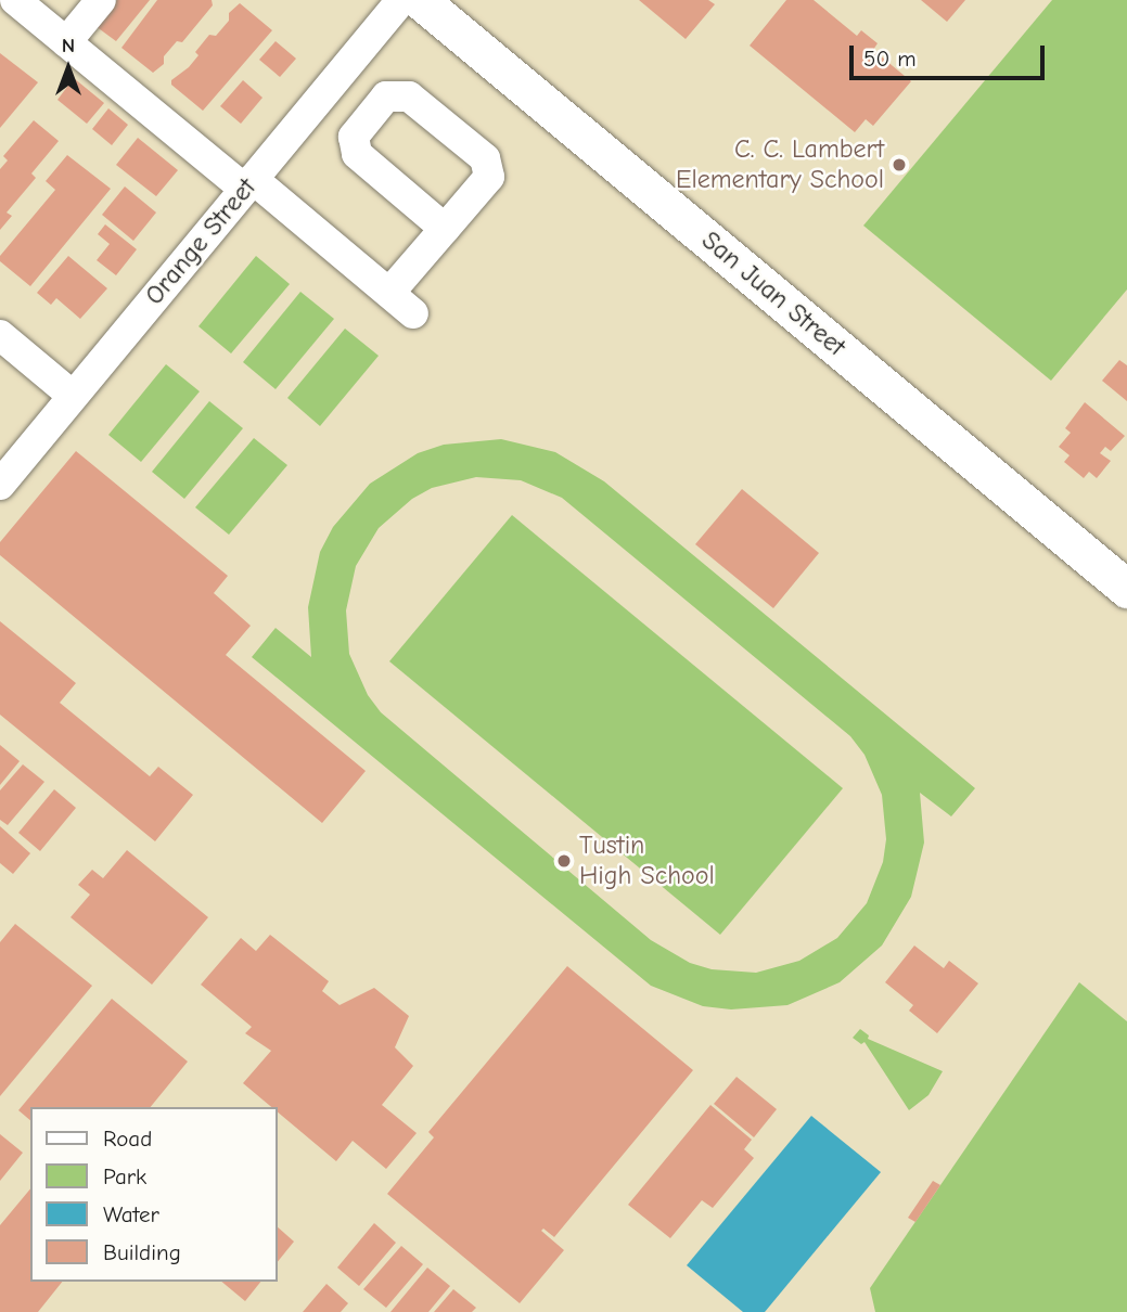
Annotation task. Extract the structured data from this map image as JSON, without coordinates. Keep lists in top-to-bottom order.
{
  "streets": {
    "main road": ["San Juan Street"],
    "street": ["Orange Street"]
  },
  "places": ["C. C. Lambert Elementary School", "Tustin High School"],
  "legend": [
    "Road",
    "Park",
    "Water",
    "Building"
  ],
  "scale_bar": "50 m",
  "north": "top"
}
